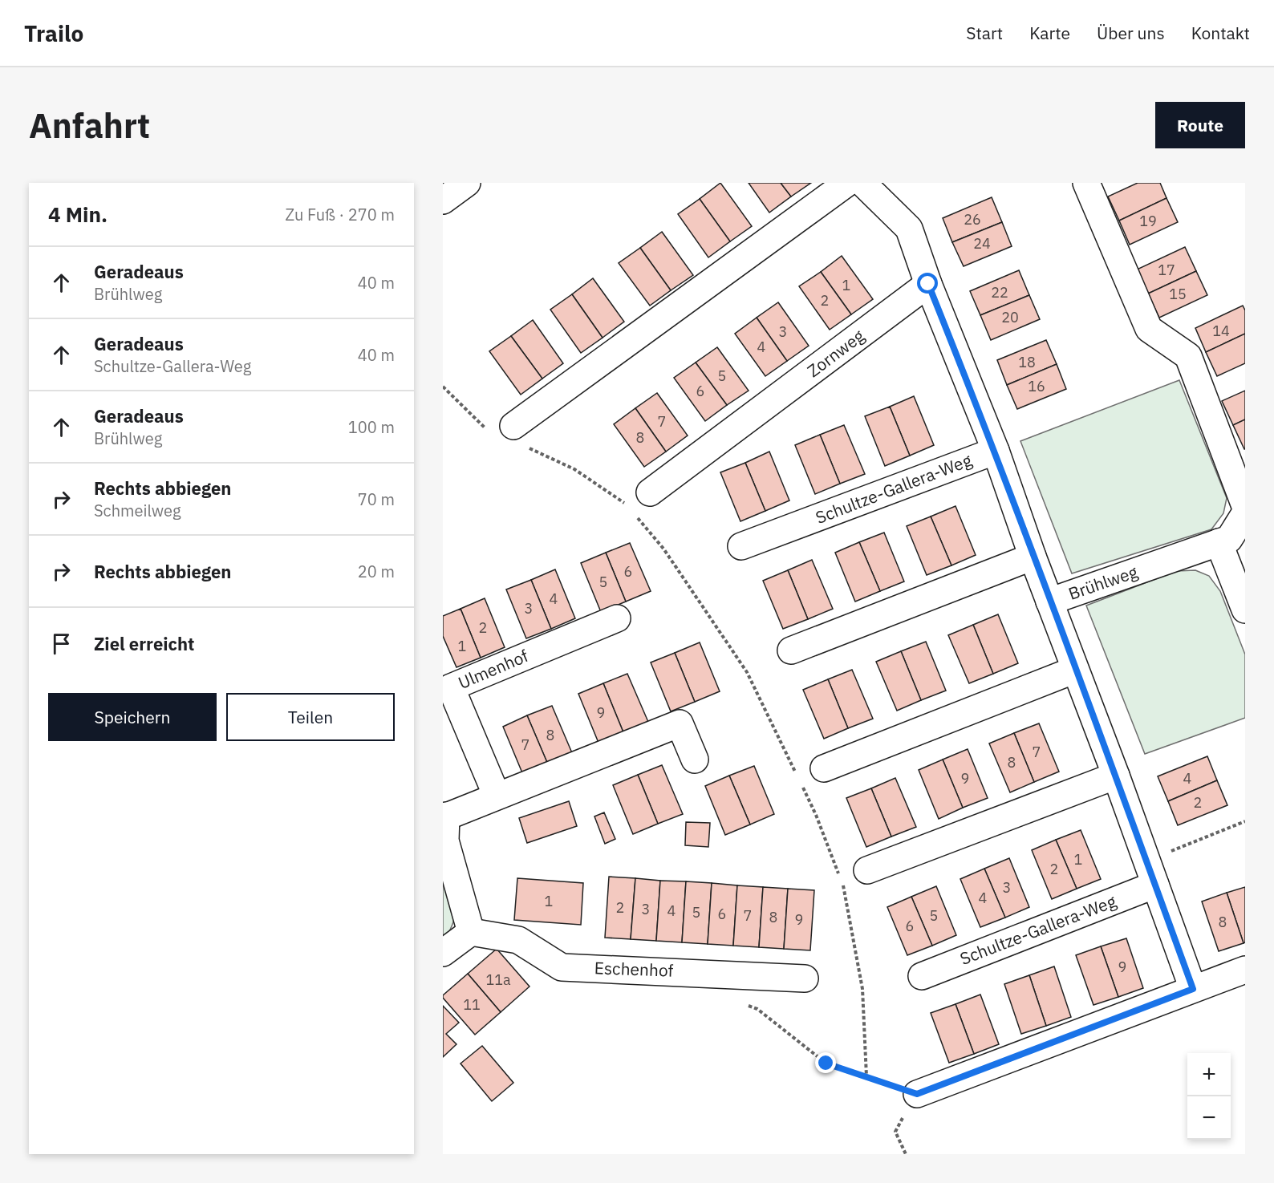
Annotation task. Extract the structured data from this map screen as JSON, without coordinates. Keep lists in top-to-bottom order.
{
  "streets": {
    "street": [
      "Zornweg",
      "Schultze-Gallera-Weg",
      "Brühlweg",
      "Ulmenhof",
      "Eschenhof"
    ]
  },
  "crossings": [
    ["Schultze-Gallera-Weg", "Brühlweg"]
  ],
  "house_numbers": [
    "26",
    "19",
    "24",
    "17",
    "1",
    "22",
    "15",
    "2",
    "20",
    "14",
    "3",
    "4",
    "18",
    "5",
    "16",
    "6",
    "7",
    "8",
    "6",
    "5",
    "4",
    "3",
    "2",
    "1",
    "9",
    "8",
    "7",
    "7",
    "8",
    "9",
    "4",
    "2",
    "1",
    "2",
    "3",
    "4",
    "1",
    "2",
    "3",
    "4",
    "5",
    "6",
    "7",
    "5",
    "8",
    "9",
    "8",
    "6",
    "9",
    "11a",
    "11"
  ],
  "page": {
    "header": "Trailo",
    "nav": [
      "Start",
      "Karte",
      "Über uns",
      "Kontakt"
    ],
    "buttons": [
      "Route",
      ["Speichern", "Teilen"]
    ],
    "title": "Anfahrt",
    "heading": ["4 Min.", "Zu Fuß · 270 m"],
    "list": [
      ["Geradeaus", "Brühlweg", "40 m"],
      ["Geradeaus", "Schultze-Gallera-Weg", "40 m"],
      ["Geradeaus", "Brühlweg", "100 m"],
      ["Rechts abbiegen", "Schmeilweg", "70 m"],
      ["Rechts abbiegen", "20 m"],
      "Ziel erreicht"
    ],
    "map_buttons": ["+", "−"]
  }
}
